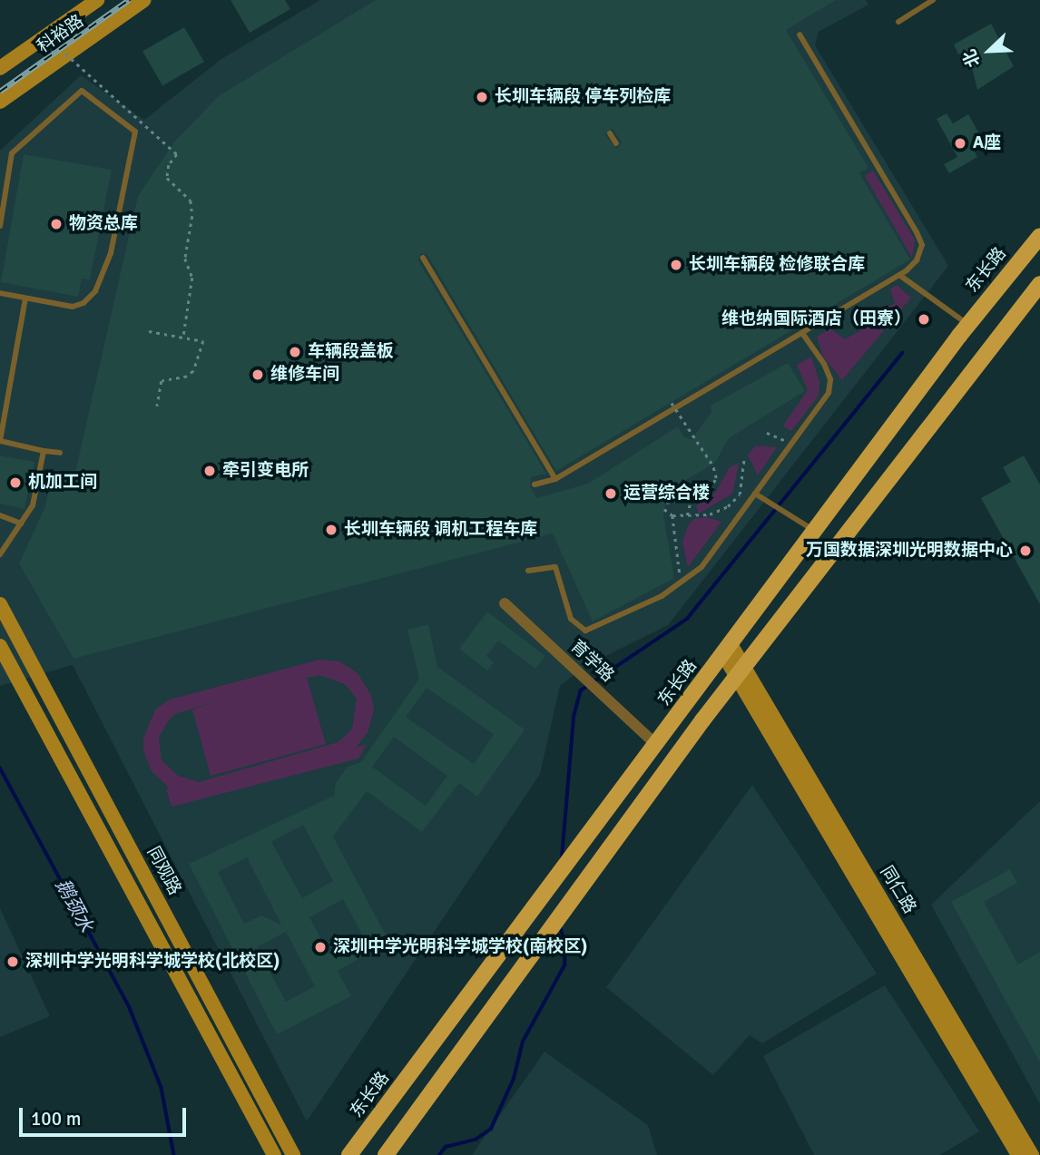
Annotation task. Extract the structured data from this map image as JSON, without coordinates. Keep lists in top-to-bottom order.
{
  "streets": {
    "main road": ["东长路"],
    "street": [
      "科裕路",
      "育学路",
      "同观路",
      "同仁路"
    ]
  },
  "crossings": [
    ["东长路", "育学路"],
    ["东长路", "同仁路"]
  ],
  "water": ["鹅颈水"],
  "places": [
    "长圳车辆段 停车列检库",
    "A座",
    "物资总库",
    "长圳车辆段 检修联合库",
    "维也纳国际酒店（田寮）",
    "车辆段盖板",
    "维修车间",
    "牵引变电所",
    "机加工间",
    "运营综合楼",
    "长圳车辆段 调机工程车库",
    "万国数据深圳光明数据中心",
    "深圳中学光明科学城学校(南校区)",
    "深圳中学光明科学城学校(北校区)"
  ],
  "scale_bar": "100 m",
  "north": "bottom left"
}
